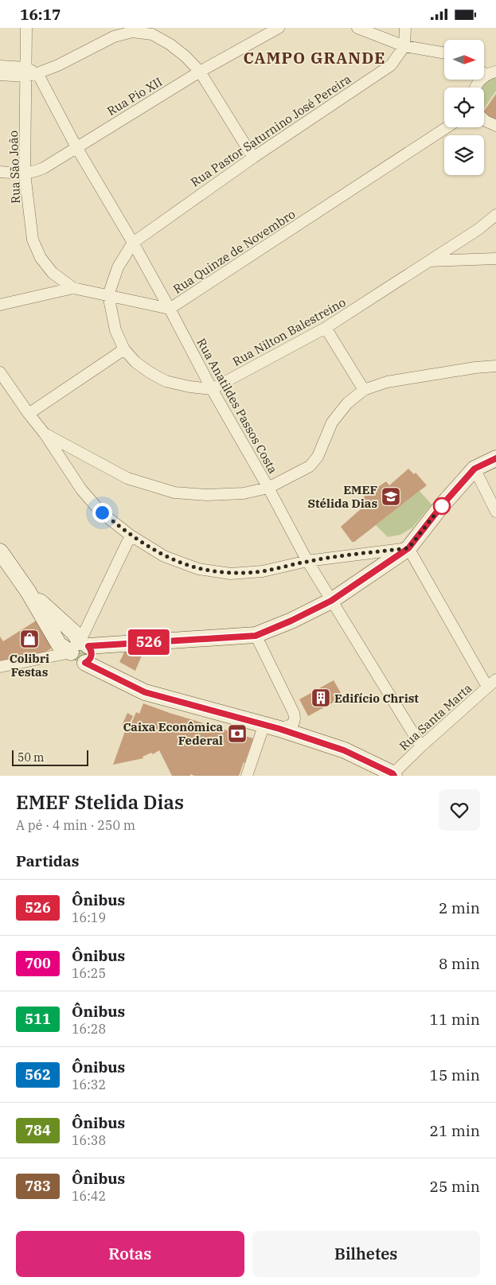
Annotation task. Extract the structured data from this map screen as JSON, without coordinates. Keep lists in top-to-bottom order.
{
  "streets": {
    "street": [
      "Rua Pio XII",
      "Rua Pastor Saturnino José Pereira",
      "Rua São João",
      "Rua Quinze de Novembro",
      "Rua Nilton Balestreino",
      "Rua Anatildes Passos Costa",
      "Rua Santa Marta"
    ]
  },
  "crossings": [
    ["Rua Pio XII", "Rua São João"],
    ["Rua Pio XII", "Rua Anatildes Passos Costa"],
    ["Rua Pastor Saturnino José Pereira", "Rua Anatildes Passos Costa"],
    ["Rua São João", "Rua Quinze de Novembro"],
    ["Rua Quinze de Novembro", "Rua Anatildes Passos Costa"],
    ["Rua Nilton Balestreino", "Rua Anatildes Passos Costa"],
    ["Rua Anatildes Passos Costa", "Rua Santa Marta"]
  ],
  "districts": ["CAMPO GRANDE"],
  "places": {
    "school or university": ["EMEF Stélida Dias"],
    "shop": ["Colibri Festas"],
    "building": ["Edifício Christ"],
    "bank": ["Caixa Econômica Federal"]
  },
  "lines": ["bus line 526"],
  "scale_bar": "50 m",
  "north": "right",
  "page": {
    "status": "16:17",
    "on_map": "526",
    "scale": "50 m",
    "heading": [
      ["EMEF Stelida Dias", "A pé · 4 min · 250 m"],
      "Partidas"
    ],
    "list": [
      {
        "mark": "526",
        "name": "Ônibus",
        "note": "16:19",
        "value": "2 min"
      },
      {
        "mark": "700",
        "name": "Ônibus",
        "note": "16:25",
        "value": "8 min"
      },
      {
        "mark": "511",
        "name": "Ônibus",
        "note": "16:28",
        "value": "11 min"
      },
      {
        "mark": "562",
        "name": "Ônibus",
        "note": "16:32",
        "value": "15 min"
      },
      {
        "mark": "784",
        "name": "Ônibus",
        "note": "16:38",
        "value": "21 min"
      },
      {
        "mark": "783",
        "name": "Ônibus",
        "note": "16:42",
        "value": "25 min"
      }
    ],
    "buttons": ["Rotas", "Bilhetes"]
  }
}
